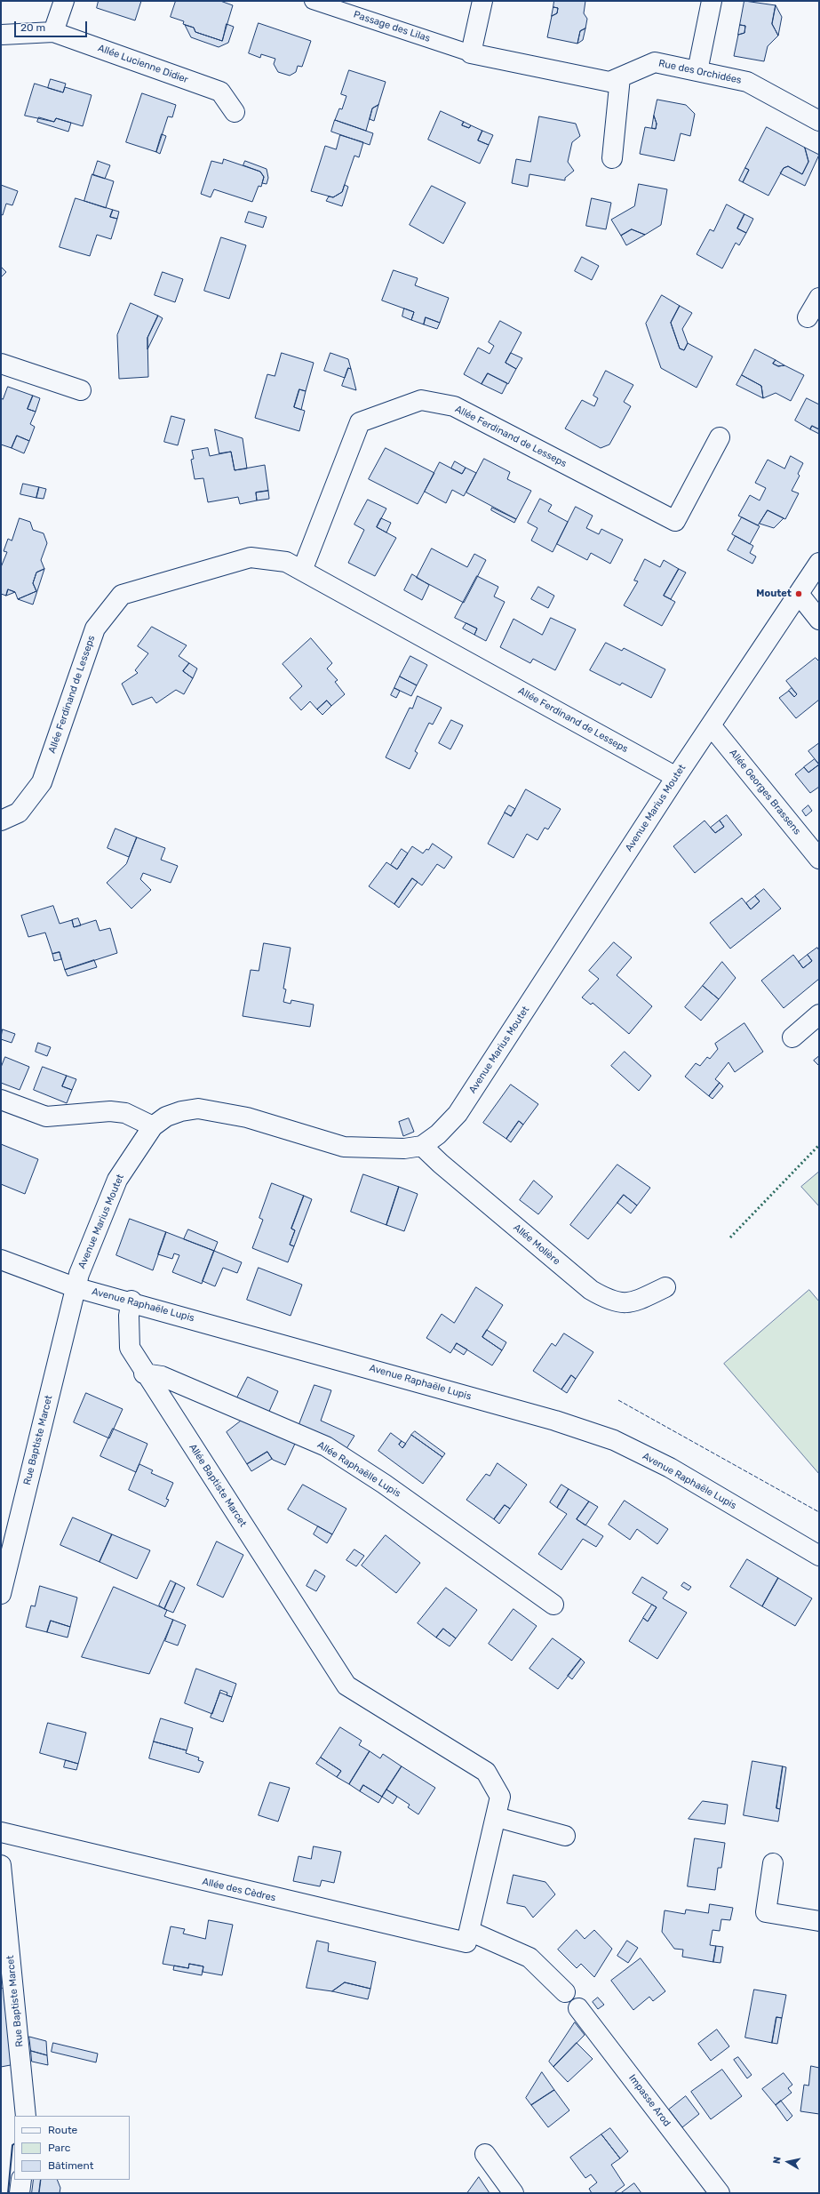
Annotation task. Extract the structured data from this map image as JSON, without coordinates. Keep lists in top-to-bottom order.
{
  "streets": {
    "street": [
      "Passage des Lilas",
      "Allée Lucienne Didier",
      "Rue des Orchidées",
      "Allée Ferdinand de Lesseps",
      "Allée Georges Brassens",
      "Avenue Marius Moutet",
      "Allée Molière",
      "Avenue Raphaële Lupis",
      "Rue Baptiste Marcet",
      "Allée Raphaëlle Lupis",
      "Allée Baptiste Marcet",
      "Allée des Cèdres",
      "Impasse Arod"
    ]
  },
  "crossings": [
    ["Passage des Lilas", "Rue des Orchidées"],
    ["Allée Ferdinand de Lesseps", "Avenue Marius Moutet"],
    ["Allée Georges Brassens", "Avenue Marius Moutet"],
    ["Avenue Marius Moutet", "Allée Molière"],
    ["Avenue Marius Moutet", "Avenue Raphaële Lupis"],
    ["Avenue Marius Moutet", "Rue Baptiste Marcet"],
    ["Avenue Raphaële Lupis", "Rue Baptiste Marcet"],
    ["Avenue Raphaële Lupis", "Allée Baptiste Marcet"],
    ["Allée Raphaëlle Lupis", "Allée Baptiste Marcet"],
    ["Allée Baptiste Marcet", "Allée des Cèdres"]
  ],
  "places": ["Moutet"],
  "legend": ["Route", "Parc", "Bâtiment"],
  "scale_bar": "20 m",
  "north": "left"
}
